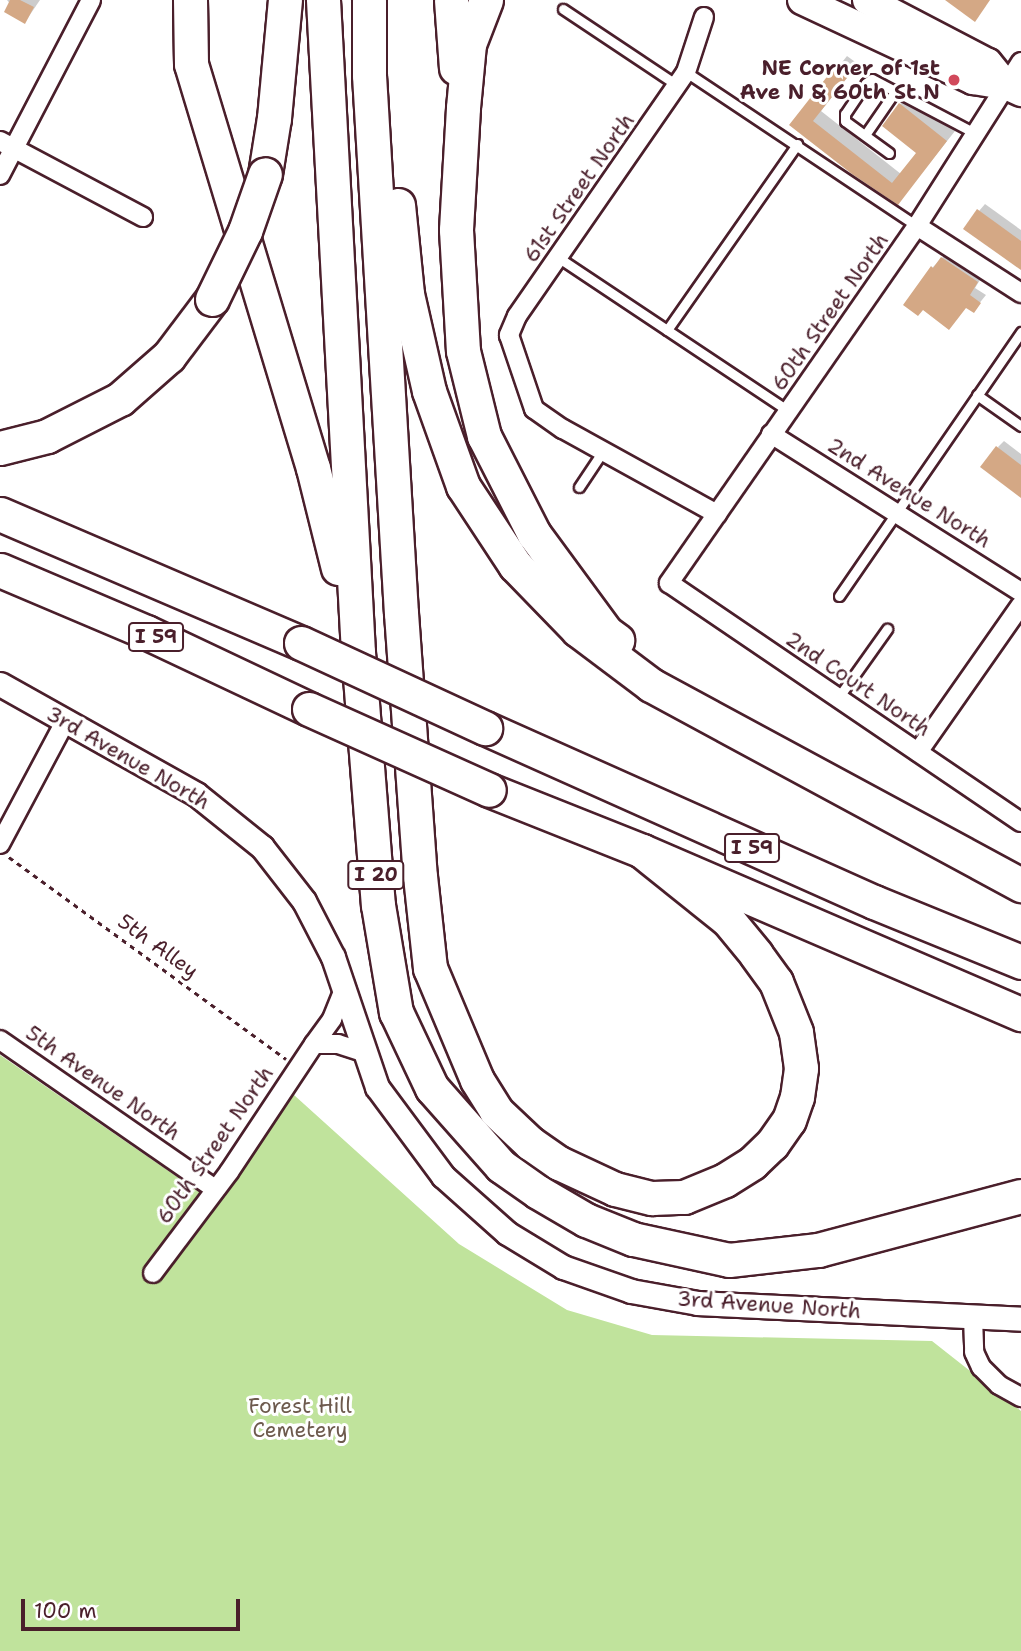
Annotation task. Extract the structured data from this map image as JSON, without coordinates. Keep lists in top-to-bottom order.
{
  "streets": {
    "highway": ["I 59", "I 20"],
    "street": [
      "61st Street North",
      "60th Street North",
      "2nd Avenue North",
      "2nd Court North",
      "3rd Avenue North",
      "5th Avenue North"
    ],
    "path": ["5th Alley"]
  },
  "crossings": [
    ["60th Street North", "2nd Avenue North"],
    ["60th Street North", "2nd Court North"],
    ["60th Street North", "3rd Avenue North"],
    ["60th Street North", "5th Alley"],
    ["60th Street North", "5th Avenue North"]
  ],
  "parks": ["Forest Hill Cemetery"],
  "places": ["NE Corner of 1st Ave N & 60th St N"],
  "scale_bar": "100 m"
}
